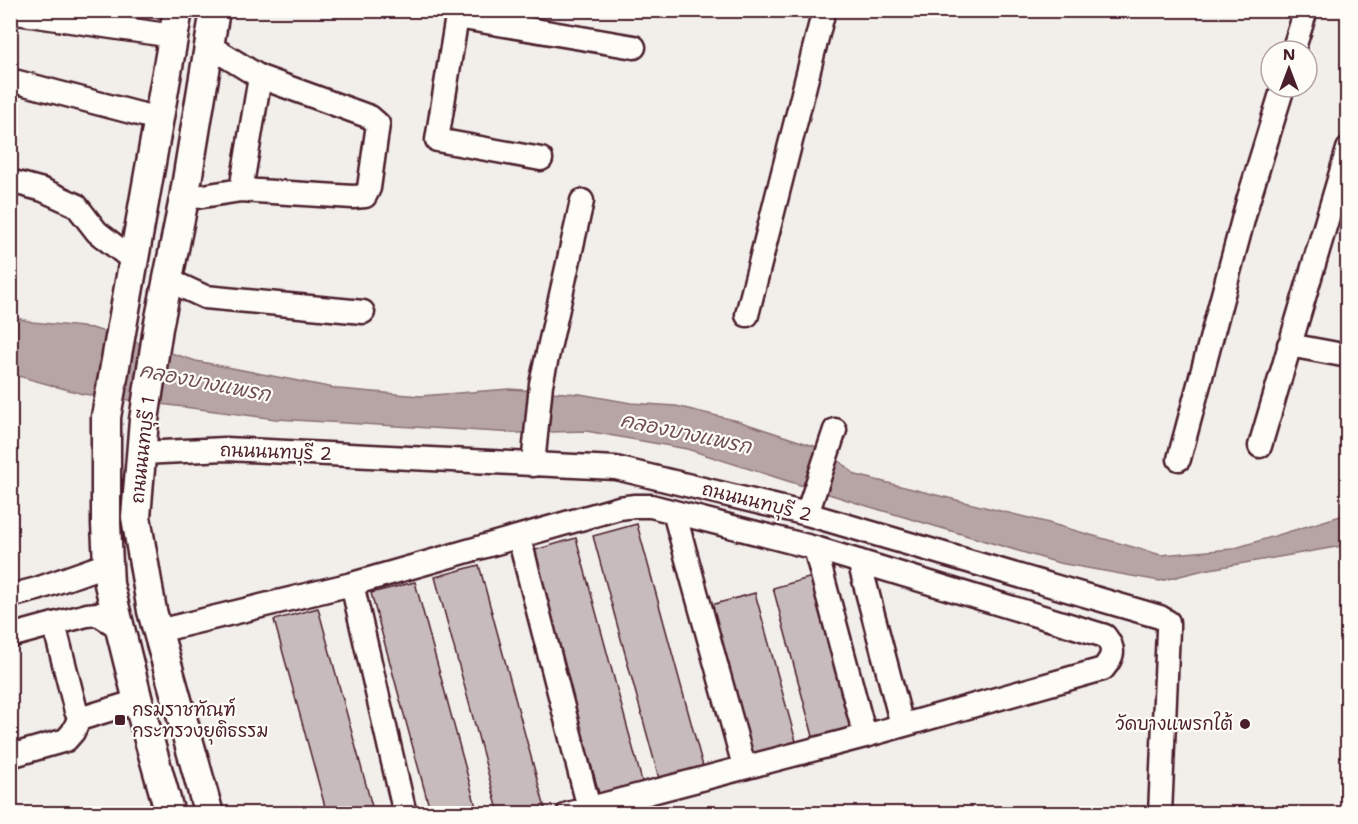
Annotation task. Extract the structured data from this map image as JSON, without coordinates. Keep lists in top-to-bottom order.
{
  "streets": {
    "main road": ["ถนนนนทบุรี 1"],
    "street": ["ถนนนนทบุรี 2"]
  },
  "crossings": [
    ["ถนนนนทบุรี 1", "ถนนนนทบุรี 2"]
  ],
  "water": ["คลองบางแพรก"],
  "places": {
    "transit": ["กรมราชทัณฑ์ กระทรวงยุติธรรม"],
    "other": ["วัดบางแพรกใต้"]
  },
  "north": "top"
}
